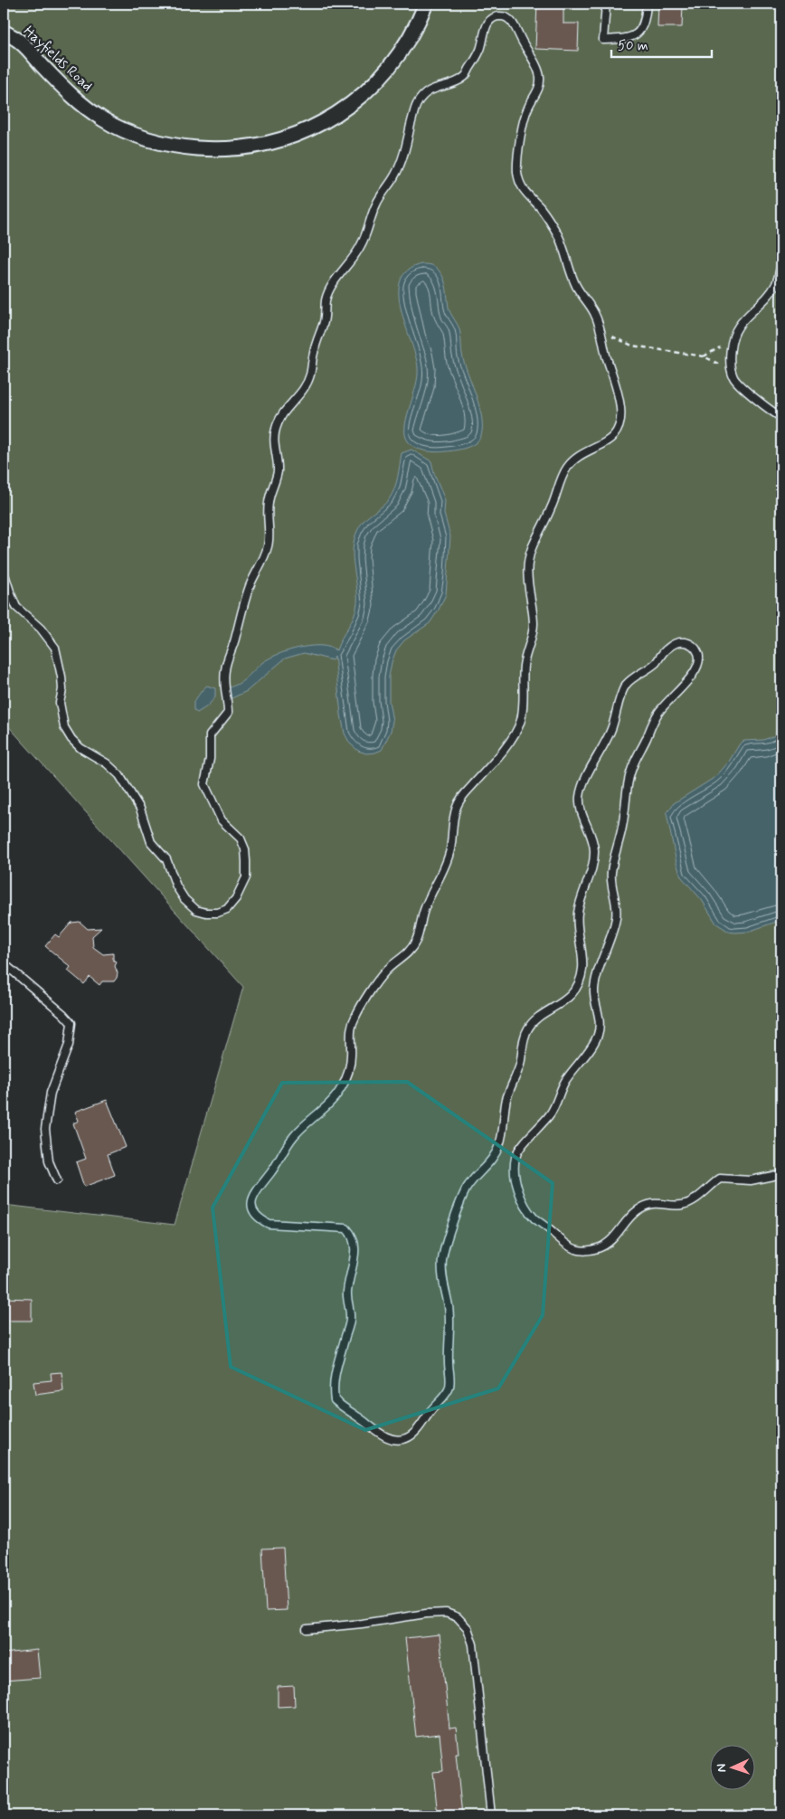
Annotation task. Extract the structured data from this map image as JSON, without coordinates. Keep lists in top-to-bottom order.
{
  "streets": {
    "street": ["Hayfields Road"]
  },
  "scale_bar": "50 m",
  "north": "left"
}
